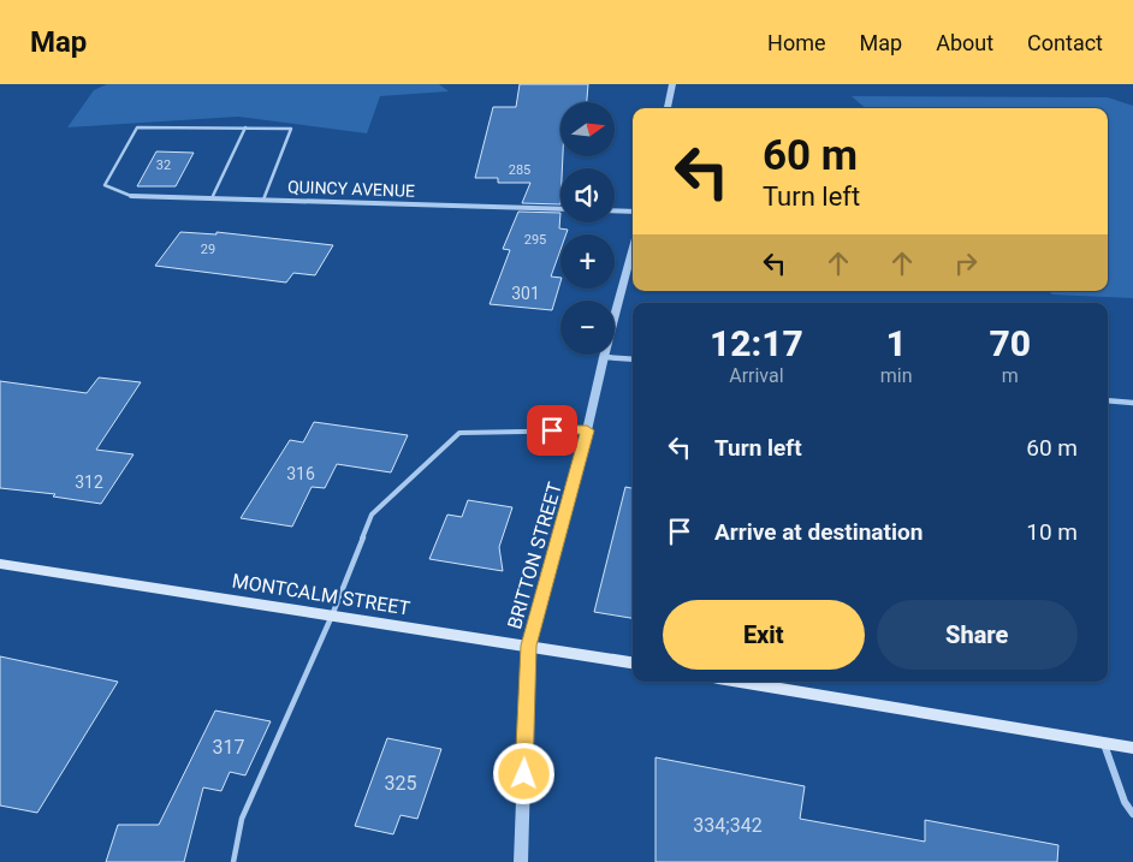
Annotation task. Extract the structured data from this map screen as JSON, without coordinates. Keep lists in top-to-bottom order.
{
  "streets": {
    "main road": ["MONTCALM STREET"],
    "street": ["QUINCY AVENUE", "BRITTON STREET"]
  },
  "crossings": [
    ["BRITTON STREET", "MONTCALM STREET"]
  ],
  "house_numbers": [
    "32",
    "285",
    "295",
    "29",
    "301",
    "316",
    "312",
    "317",
    "325",
    "334;342"
  ],
  "north": "right",
  "page": {
    "header": "Map",
    "nav": [
      "Home",
      "Map",
      "About",
      "Contact"
    ],
    "map_buttons": ["+", "−"],
    "turn": ["60 m", "Turn left"],
    "eta": [
      "12:17",
      "Arrival",
      "1",
      "min",
      "70",
      "m"
    ],
    "list": [
      {
        "name": "Turn left",
        "value": "60 m"
      },
      {
        "name": "Arrive at destination",
        "value": "10 m"
      }
    ],
    "buttons": ["Exit", "Share"]
  }
}
